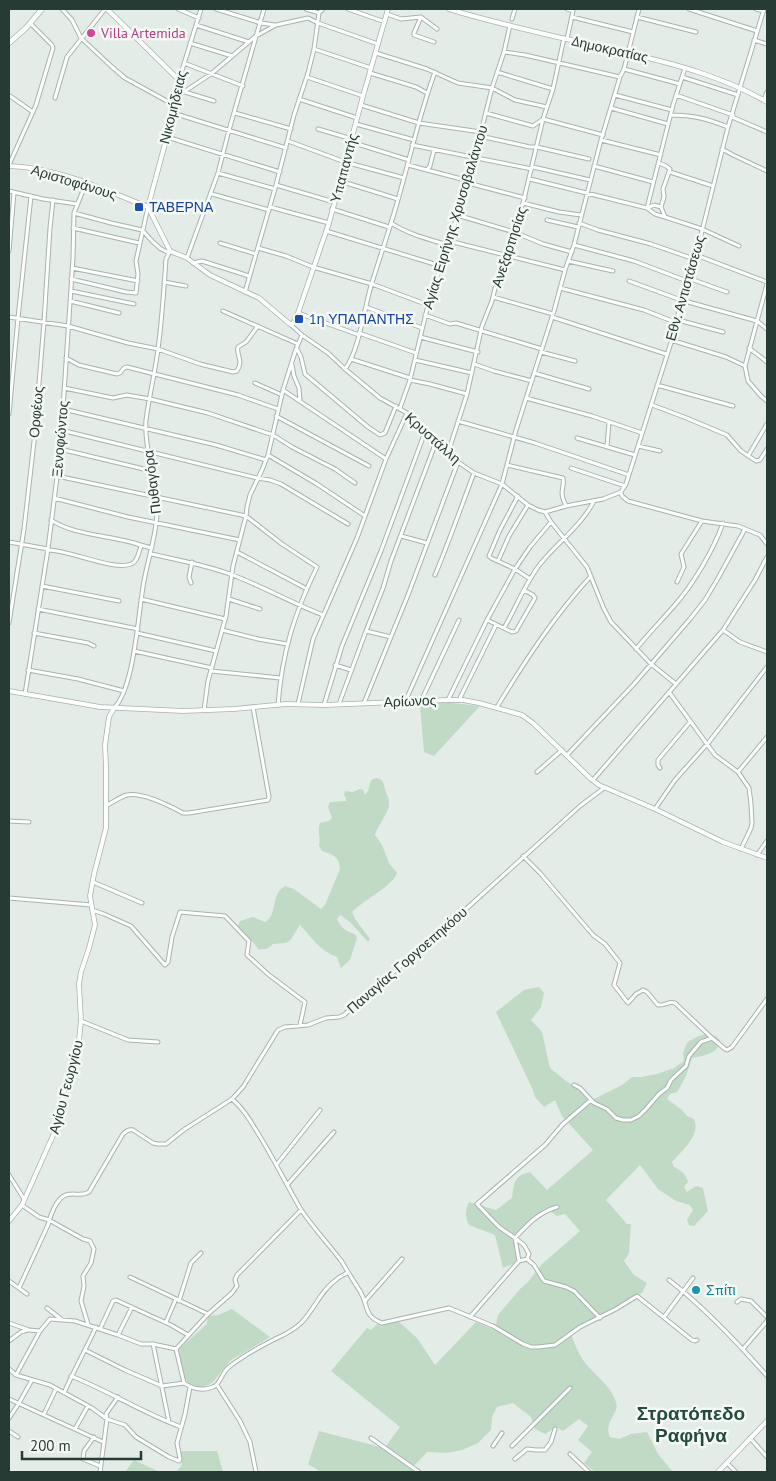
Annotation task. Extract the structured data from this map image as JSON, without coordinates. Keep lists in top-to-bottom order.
{
  "streets": {
    "street": [
      "Δημοκρατίας",
      "Νικομήδειας",
      "Υπαπαντής",
      "Αριστοφάνους",
      "Αγίας Ειρήνης Χρυσοβαλάντου",
      "Ανεξαρτησίας",
      "Εθν. Αντιστάσεως",
      "Ορφέως",
      "Κρυστάλλη",
      "Ξενοφώντος",
      "Πυθαγόρα",
      "Αρίωνος",
      "Παναγίας Γοργοεπηκόου",
      "Αγίου Γεωργίου"
    ]
  },
  "crossings": [
    ["Δημοκρατίας", "Αγίας Ειρήνης Χρυσοβαλάντου"],
    ["Δημοκρατίας", "Ανεξαρτησίας"],
    ["Δημοκρατίας", "Εθν. Αντιστάσεως"],
    ["Νικομήδειας", "Αριστοφάνους"],
    ["Υπαπαντής", "Κρυστάλλη"],
    ["Αριστοφάνους", "Ξενοφώντος"],
    ["Αγίας Ειρήνης Χρυσοβαλάντου", "Κρυστάλλη"],
    ["Ανεξαρτησίας", "Κρυστάλλη"],
    ["Κρυστάλλη", "Πυθαγόρα"],
    ["Ξενοφώντος", "Αρίωνος"],
    ["Πυθαγόρα", "Αρίωνος"],
    ["Πυθαγόρα", "Αγίου Γεωργίου"],
    ["Αρίωνος", "Παναγίας Γοργοεπηκόου"],
    ["Αρίωνος", "Αγίου Γεωργίου"]
  ],
  "districts": ["Στρατόπεδο Ραφήνα"],
  "places": {
    "other": ["Villa Artemida", "Σπίτι"],
    "transit": ["ΤΑΒΕΡΝΑ", "1η ΥΠΑΠΑΝΤΗΣ"]
  },
  "scale_bar": "200 m"
}
